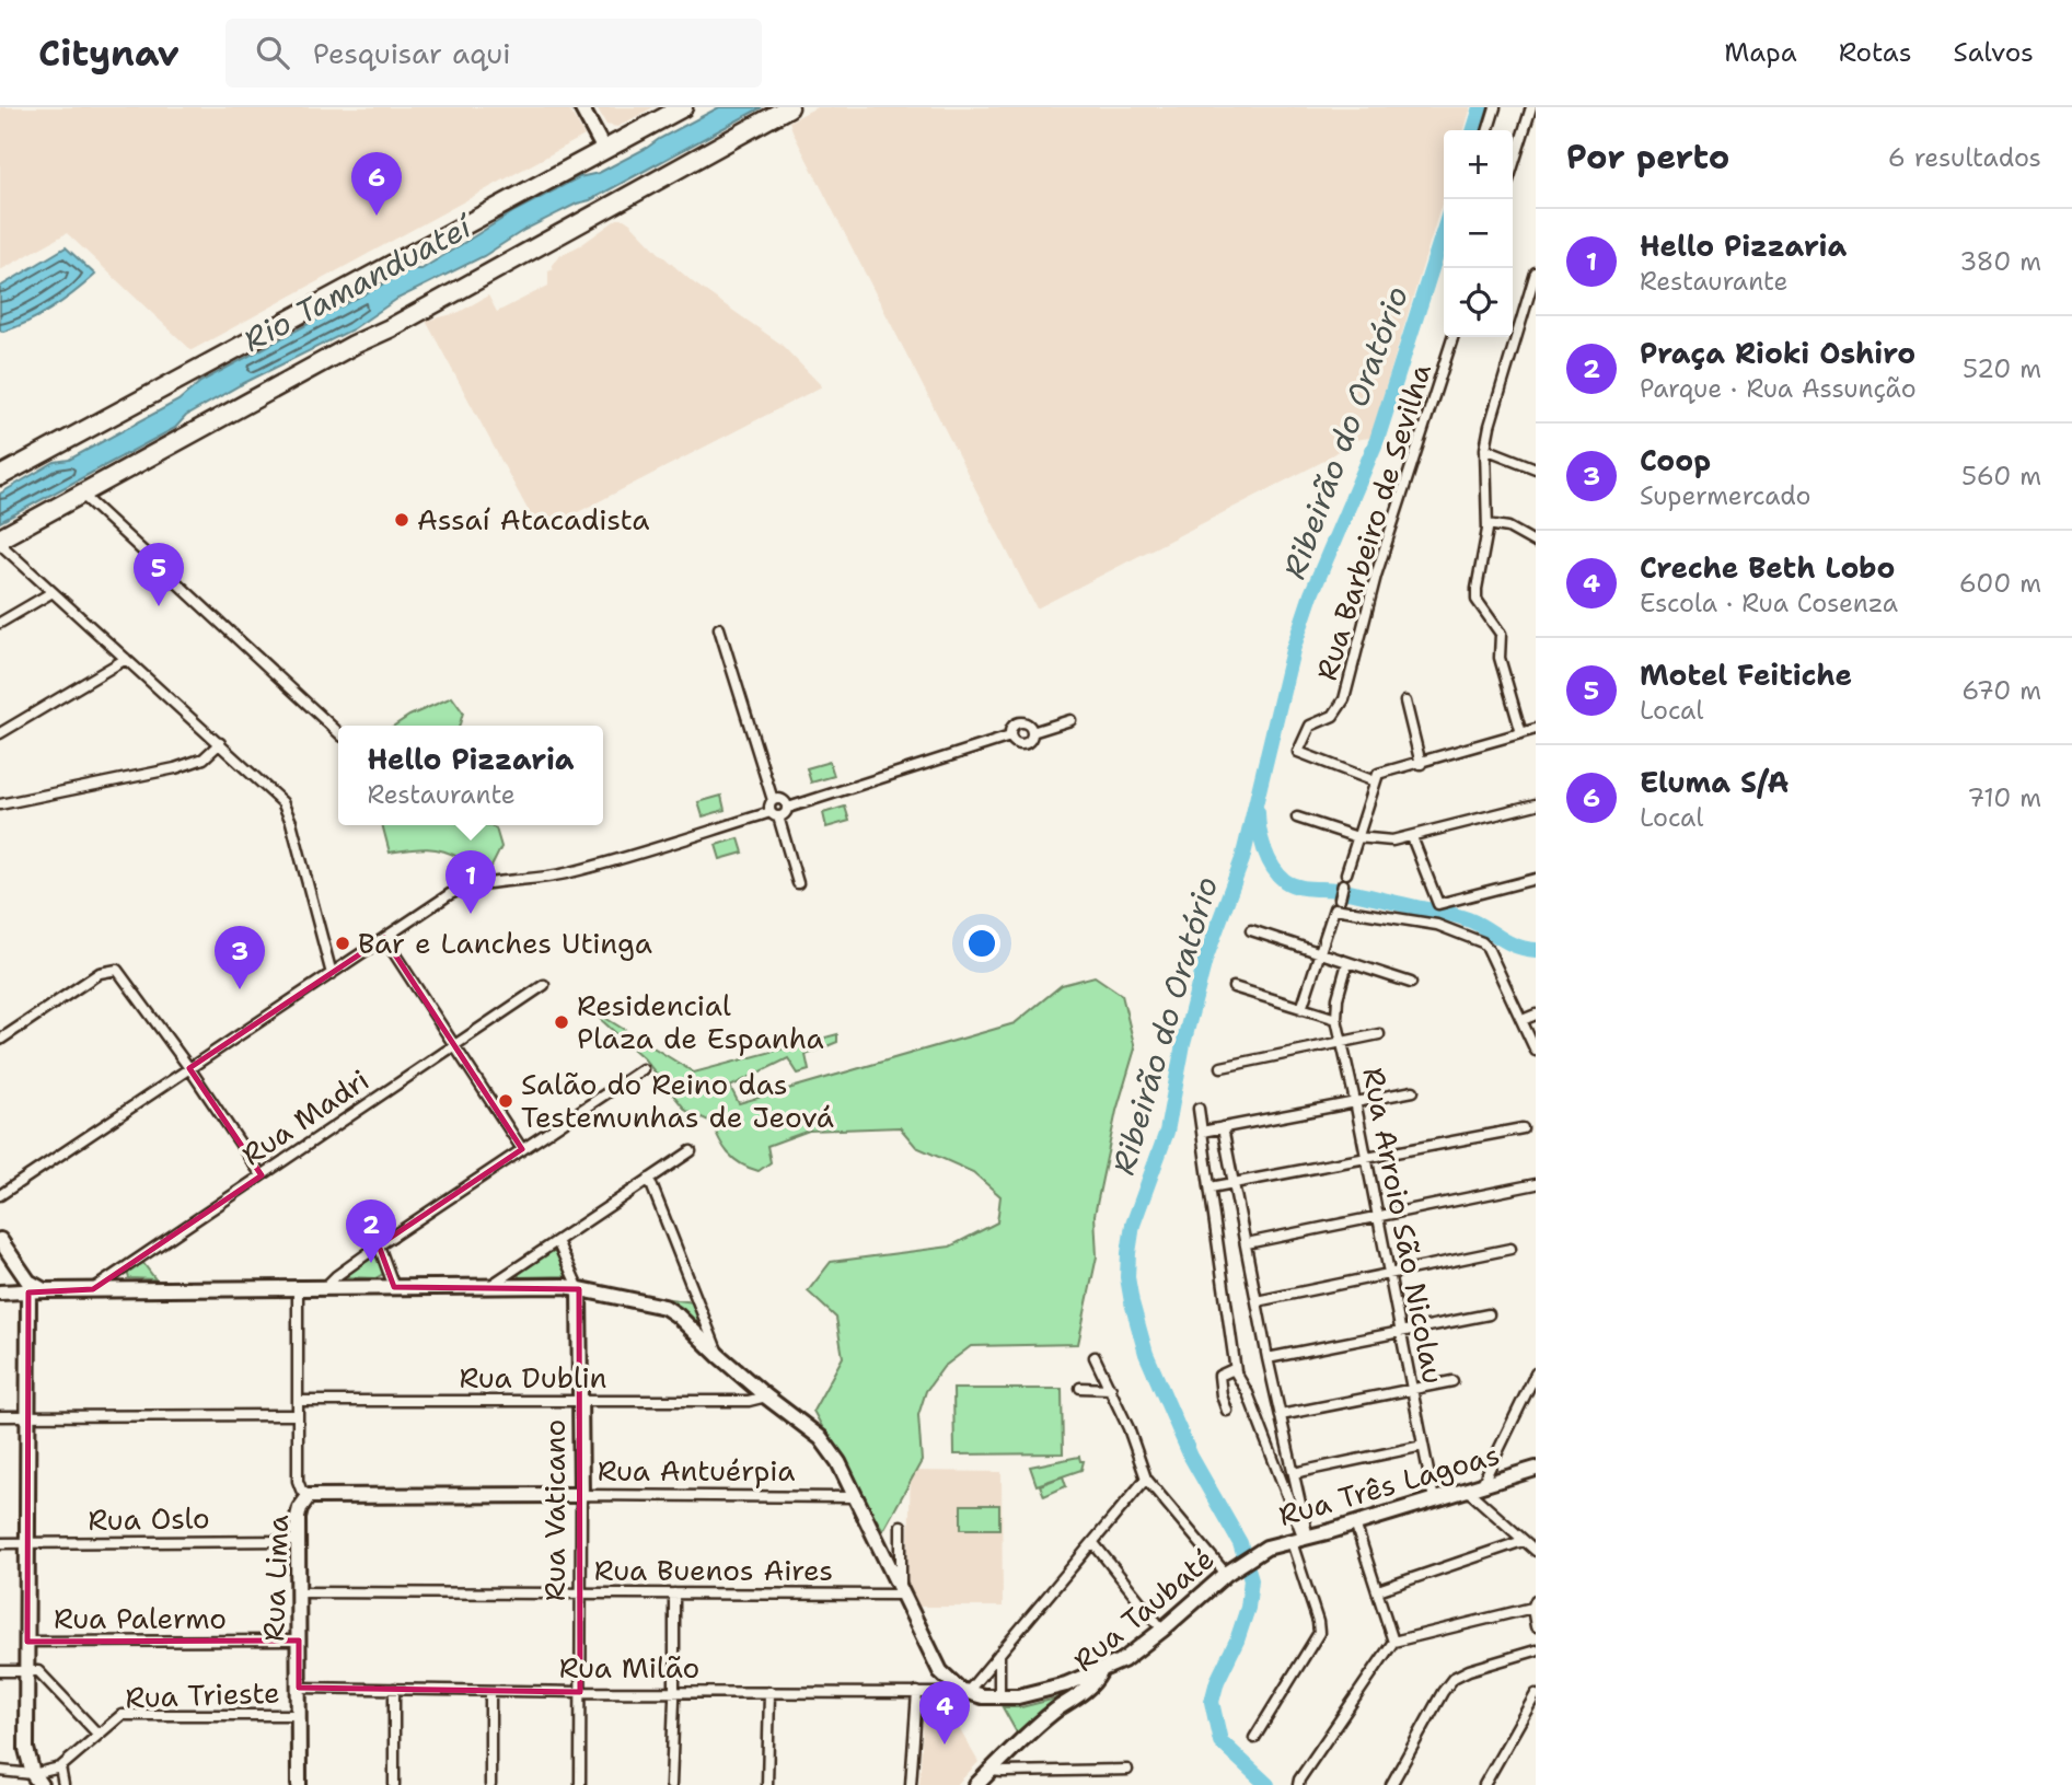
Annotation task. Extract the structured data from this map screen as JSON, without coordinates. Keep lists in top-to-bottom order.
{
  "streets": {
    "main road": [
      "Rua Antuérpia",
      "Rua Três Lagoas",
      "Rua Vaticano",
      "Rua Lima",
      "Rua Taubaté"
    ],
    "street": [
      "Rua Barbeiro de Sevilha",
      "Rua Madri",
      "Rua Arroio São Nicolau",
      "Rua Dublin",
      "Rua Oslo",
      "Rua Buenos Aires",
      "Rua Palermo",
      "Rua Milão",
      "Rua Trieste"
    ]
  },
  "crossings": [
    ["Rua Arroio São Nicolau", "Rua Três Lagoas"],
    ["Rua Dublin", "Rua Vaticano"],
    ["Rua Dublin", "Rua Lima"],
    ["Rua Antuérpia", "Rua Vaticano"],
    ["Rua Antuérpia", "Rua Lima"],
    ["Rua Três Lagoas", "Rua Taubaté"],
    ["Rua Vaticano", "Rua Buenos Aires"],
    ["Rua Vaticano", "Rua Milão"],
    ["Rua Oslo", "Rua Lima"],
    ["Rua Buenos Aires", "Rua Lima"],
    ["Rua Lima", "Rua Palermo"],
    ["Rua Lima", "Rua Milão"],
    ["Rua Lima", "Rua Trieste"]
  ],
  "water": ["Rio Tamanduateí", "Ribeirão do Oratório"],
  "places": [
    "Assaí Atacadista",
    "Bar e Lanches Utinga",
    "Residencial Plaza de Espanha",
    "Salão do Reino das Testemunhas de Jeová"
  ],
  "page": {
    "header": "Citynav",
    "search": "Pesquisar aqui",
    "nav": ["Mapa", "Rotas", "Salvos"],
    "heading": ["Por perto", "6 resultados"],
    "map_buttons": ["+", "−"],
    "pins": [
      "6",
      "5",
      "1",
      "3",
      "2",
      "4"
    ],
    "list": [
      {
        "mark": "1",
        "name": "Hello Pizzaria",
        "note": "Restaurante",
        "value": "380 m"
      },
      {
        "mark": "2",
        "name": "Praça Rioki Oshiro",
        "note": "Parque · Rua Assunção",
        "value": "520 m"
      },
      {
        "mark": "3",
        "name": "Coop",
        "note": "Supermercado",
        "value": "560 m"
      },
      {
        "mark": "4",
        "name": "Creche Beth Lobo",
        "note": "Escola · Rua Cosenza",
        "value": "600 m"
      },
      {
        "mark": "5",
        "name": "Motel Feitiche",
        "note": "Local",
        "value": "670 m"
      },
      {
        "mark": "6",
        "name": "Eluma S/A",
        "note": "Local",
        "value": "710 m"
      }
    ],
    "popup": ["Hello Pizzaria", "Restaurante"]
  }
}
